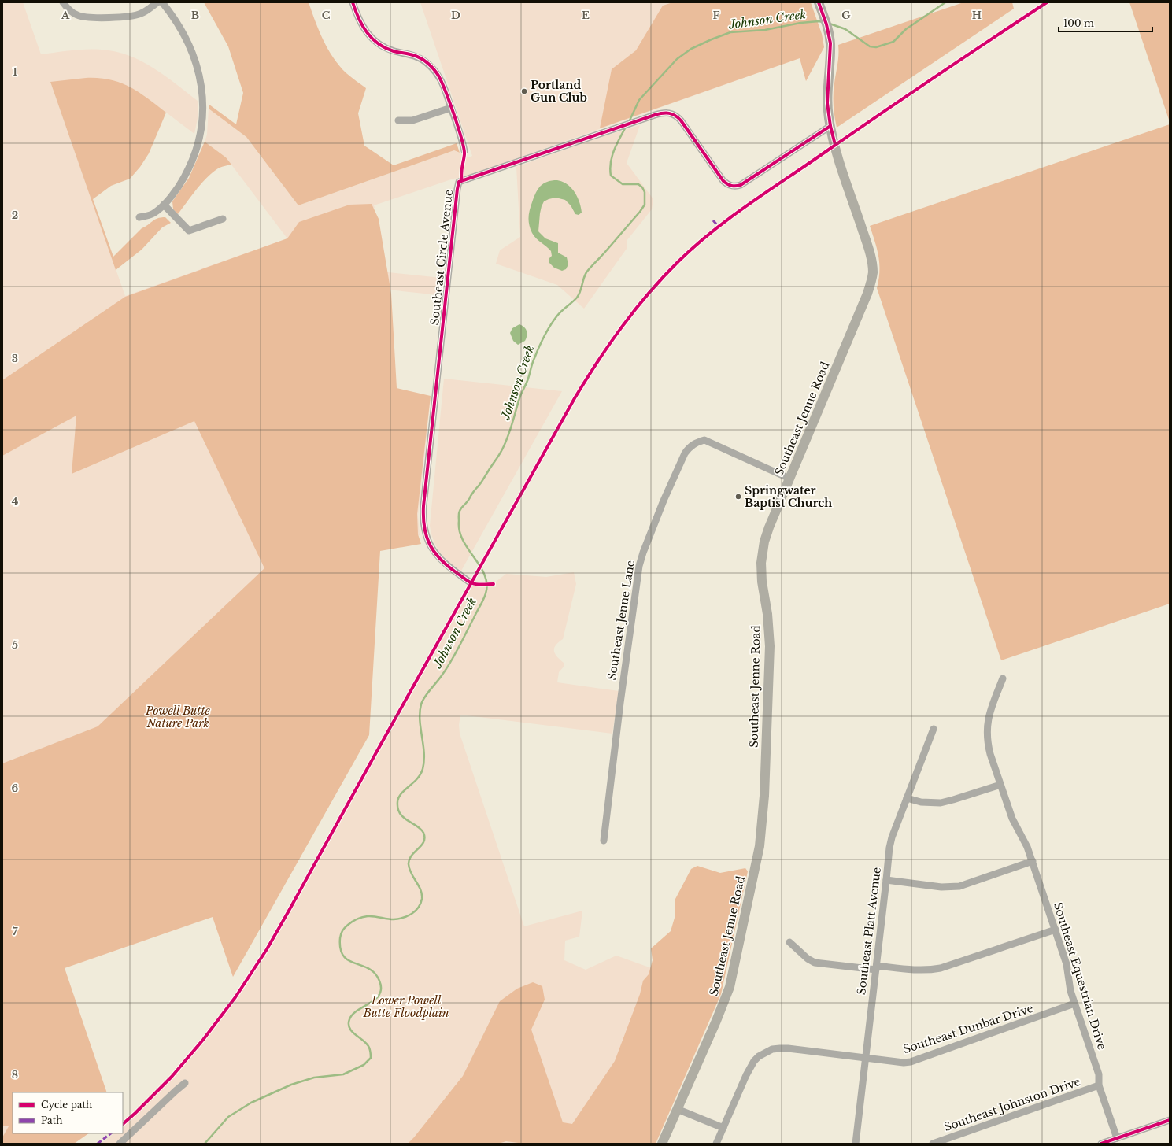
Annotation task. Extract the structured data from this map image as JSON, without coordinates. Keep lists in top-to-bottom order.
{
  "streets": {
    "main road": ["Southeast Jenne Road"],
    "street": [
      "Southeast Circle Avenue",
      "Southeast Jenne Lane",
      "Southeast Platt Avenue",
      "Southeast Equestrian Drive",
      "Southeast Dunbar Drive",
      "Southeast Johnston Drive"
    ]
  },
  "crossings": [
    ["Southeast Circle Avenue", "Southeast Jenne Road"],
    ["Southeast Jenne Road", "Southeast Jenne Lane"],
    ["Southeast Platt Avenue", "Southeast Dunbar Drive"],
    ["Southeast Equestrian Drive", "Southeast Dunbar Drive"],
    ["Southeast Equestrian Drive", "Southeast Johnston Drive"]
  ],
  "water": ["Johnson Creek"],
  "parks": ["Powell Butte Nature Park", "Lower Powell Butte Floodplain"],
  "places": ["Portland Gun Club", "Springwater Baptist Church"],
  "legend": ["Cycle path", "Path"],
  "scale_bar": "100 m",
  "grid": {
    "columns": [
      "A",
      "B",
      "C",
      "D",
      "E",
      "F",
      "G",
      "H"
    ],
    "rows": [
      "1",
      "2",
      "3",
      "4",
      "5",
      "6",
      "7",
      "8"
    ]
  }
}
